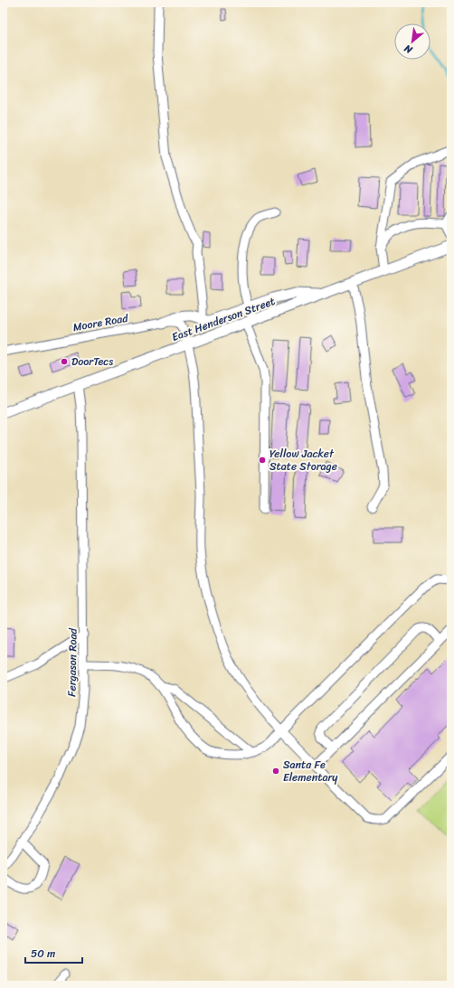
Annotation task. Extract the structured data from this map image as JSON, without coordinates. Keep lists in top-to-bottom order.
{
  "streets": {
    "main road": ["East Henderson Street"],
    "street": ["Moore Road", "Fergason Road"]
  },
  "crossings": [
    ["East Henderson Street", "Moore Road"],
    ["East Henderson Street", "Fergason Road"]
  ],
  "places": ["DoorTecs", "Yellow Jacket State Storage", "Santa Fe Elementary"],
  "scale_bar": "50 m",
  "north": "bottom left"
}
